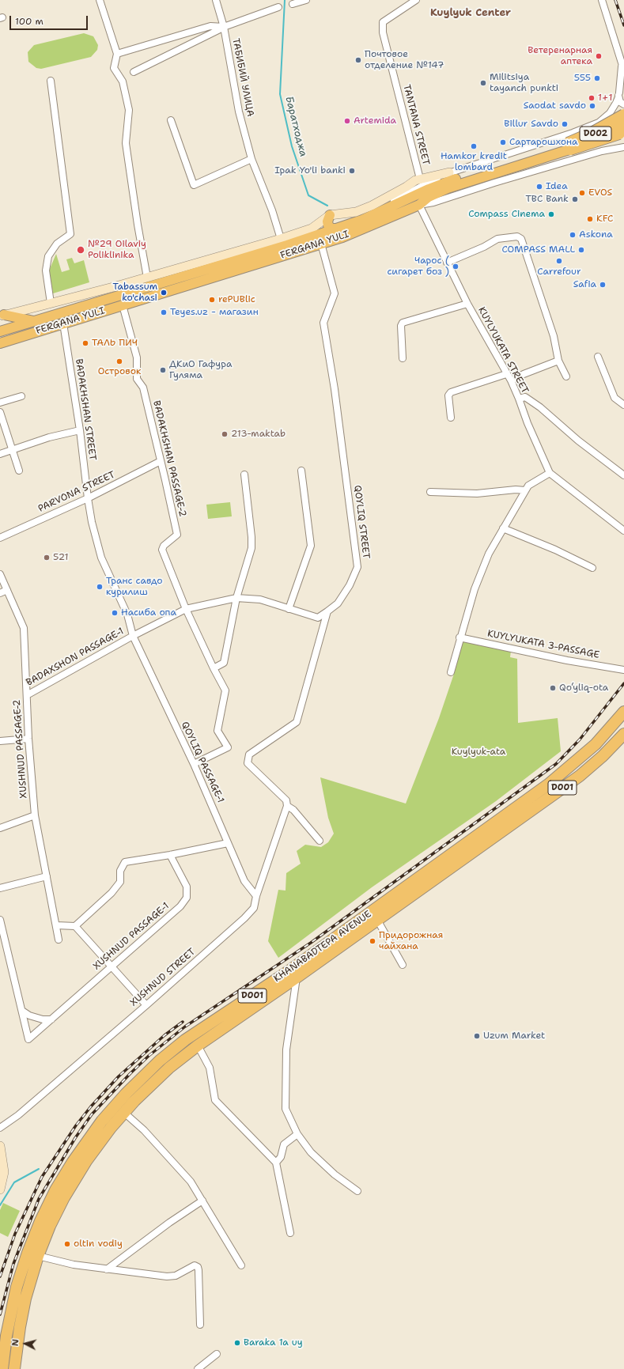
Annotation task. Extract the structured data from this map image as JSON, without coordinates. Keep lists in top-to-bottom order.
{
  "streets": {
    "highway": [
      "D002",
      "FERGANA YULI",
      "D001",
      "KHANABADTEPA AVENUE"
    ],
    "street": [
      "ТАБИБИЙ УЛИЦА",
      "TANTANA STREET",
      "KUYLYUKATA STREET",
      "BADAKHSHAN STREET",
      "BADAKHSHAN PASSAGE-2",
      "PARVONA STREET",
      "QOYLIQ STREET",
      "KUYLYUKATA 3-PASSAGE",
      "BADAXSHON PASSAGE-1",
      "XUSHNUD PASSAGE-2",
      "QOYLIQ PASSAGE-1",
      "XUSHNUD PASSAGE-1",
      "XUSHNUD STREET"
    ]
  },
  "crossings": [
    ["FERGANA YULI", "KUYLYUKATA STREET"],
    ["FERGANA YULI", "BADAKHSHAN STREET"],
    ["FERGANA YULI", "BADAKHSHAN PASSAGE-2"],
    ["FERGANA YULI", "QOYLIQ STREET"],
    ["BADAKHSHAN STREET", "PARVONA STREET"],
    ["BADAKHSHAN STREET", "BADAXSHON PASSAGE-1"],
    ["BADAKHSHAN STREET", "QOYLIQ PASSAGE-1"],
    ["BADAKHSHAN PASSAGE-2", "PARVONA STREET"],
    ["BADAKHSHAN PASSAGE-2", "BADAXSHON PASSAGE-1"],
    ["QOYLIQ STREET", "BADAXSHON PASSAGE-1"],
    ["BADAXSHON PASSAGE-1", "XUSHNUD PASSAGE-2"],
    ["BADAXSHON PASSAGE-1", "QOYLIQ PASSAGE-1"],
    ["QOYLIQ PASSAGE-1", "XUSHNUD STREET"]
  ],
  "districts": ["Kuylyuk Center"],
  "water": ["Баратходжа"],
  "parks": ["Kuylyuk-ata"],
  "places": [
    "Ветеренарная аптека",
    "Почтовое отделение №147",
    "555",
    "Militsiya tayanch punkti",
    "1+1",
    "Saodat savdo",
    "Artemida",
    "Billur Savdo",
    "Сартарошхона",
    "Hamkor kredit lombard",
    "Ipak Yo'li banki",
    "Idea",
    "EVOS",
    "TBC Bank",
    "Compass Cinema",
    "KFC",
    "Askona",
    "№29 Oilaviy Poliklinika",
    "COMPASS MALL",
    "Carrefour",
    "Чарос ( сигарет боз )",
    "Safia",
    "Tabassum ko'chasi",
    "rePUBlic",
    "Teyes.uz - магазин",
    "ТАЛЬ ПИЧ",
    "Островок",
    "ДКиО Гафура Гуляма",
    "213-maktab",
    "521",
    "Транс савдо курилиш",
    "Насиба опа",
    "Qo‘yliq-ota",
    "Придорожная чайхана",
    "Uzum Market",
    "oltin vodiy",
    "Baraka 1a uy"
  ],
  "scale_bar": "100 m",
  "north": "left"
}
